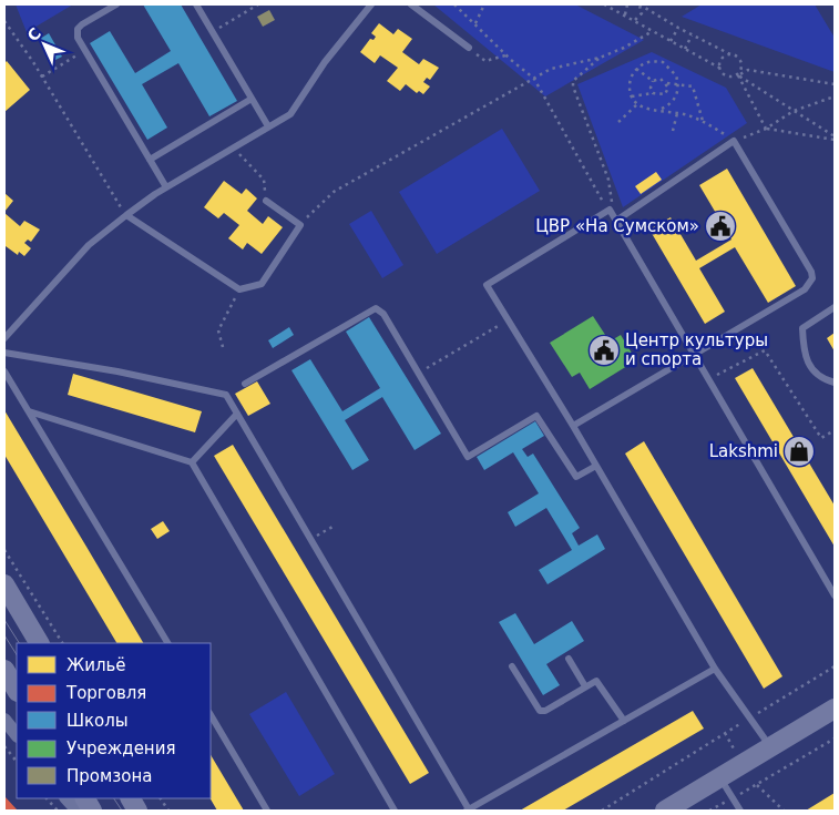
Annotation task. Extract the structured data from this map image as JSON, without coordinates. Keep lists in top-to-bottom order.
{
  "places": {
    "public building": ["ЦВР «На Сумском»", "Центр культуры и спорта"],
    "shop": ["Lakshmi"]
  },
  "legend": [
    "Жильё",
    "Торговля",
    "Школы",
    "Учреждения",
    "Промзона"
  ],
  "north": "top left"
}
